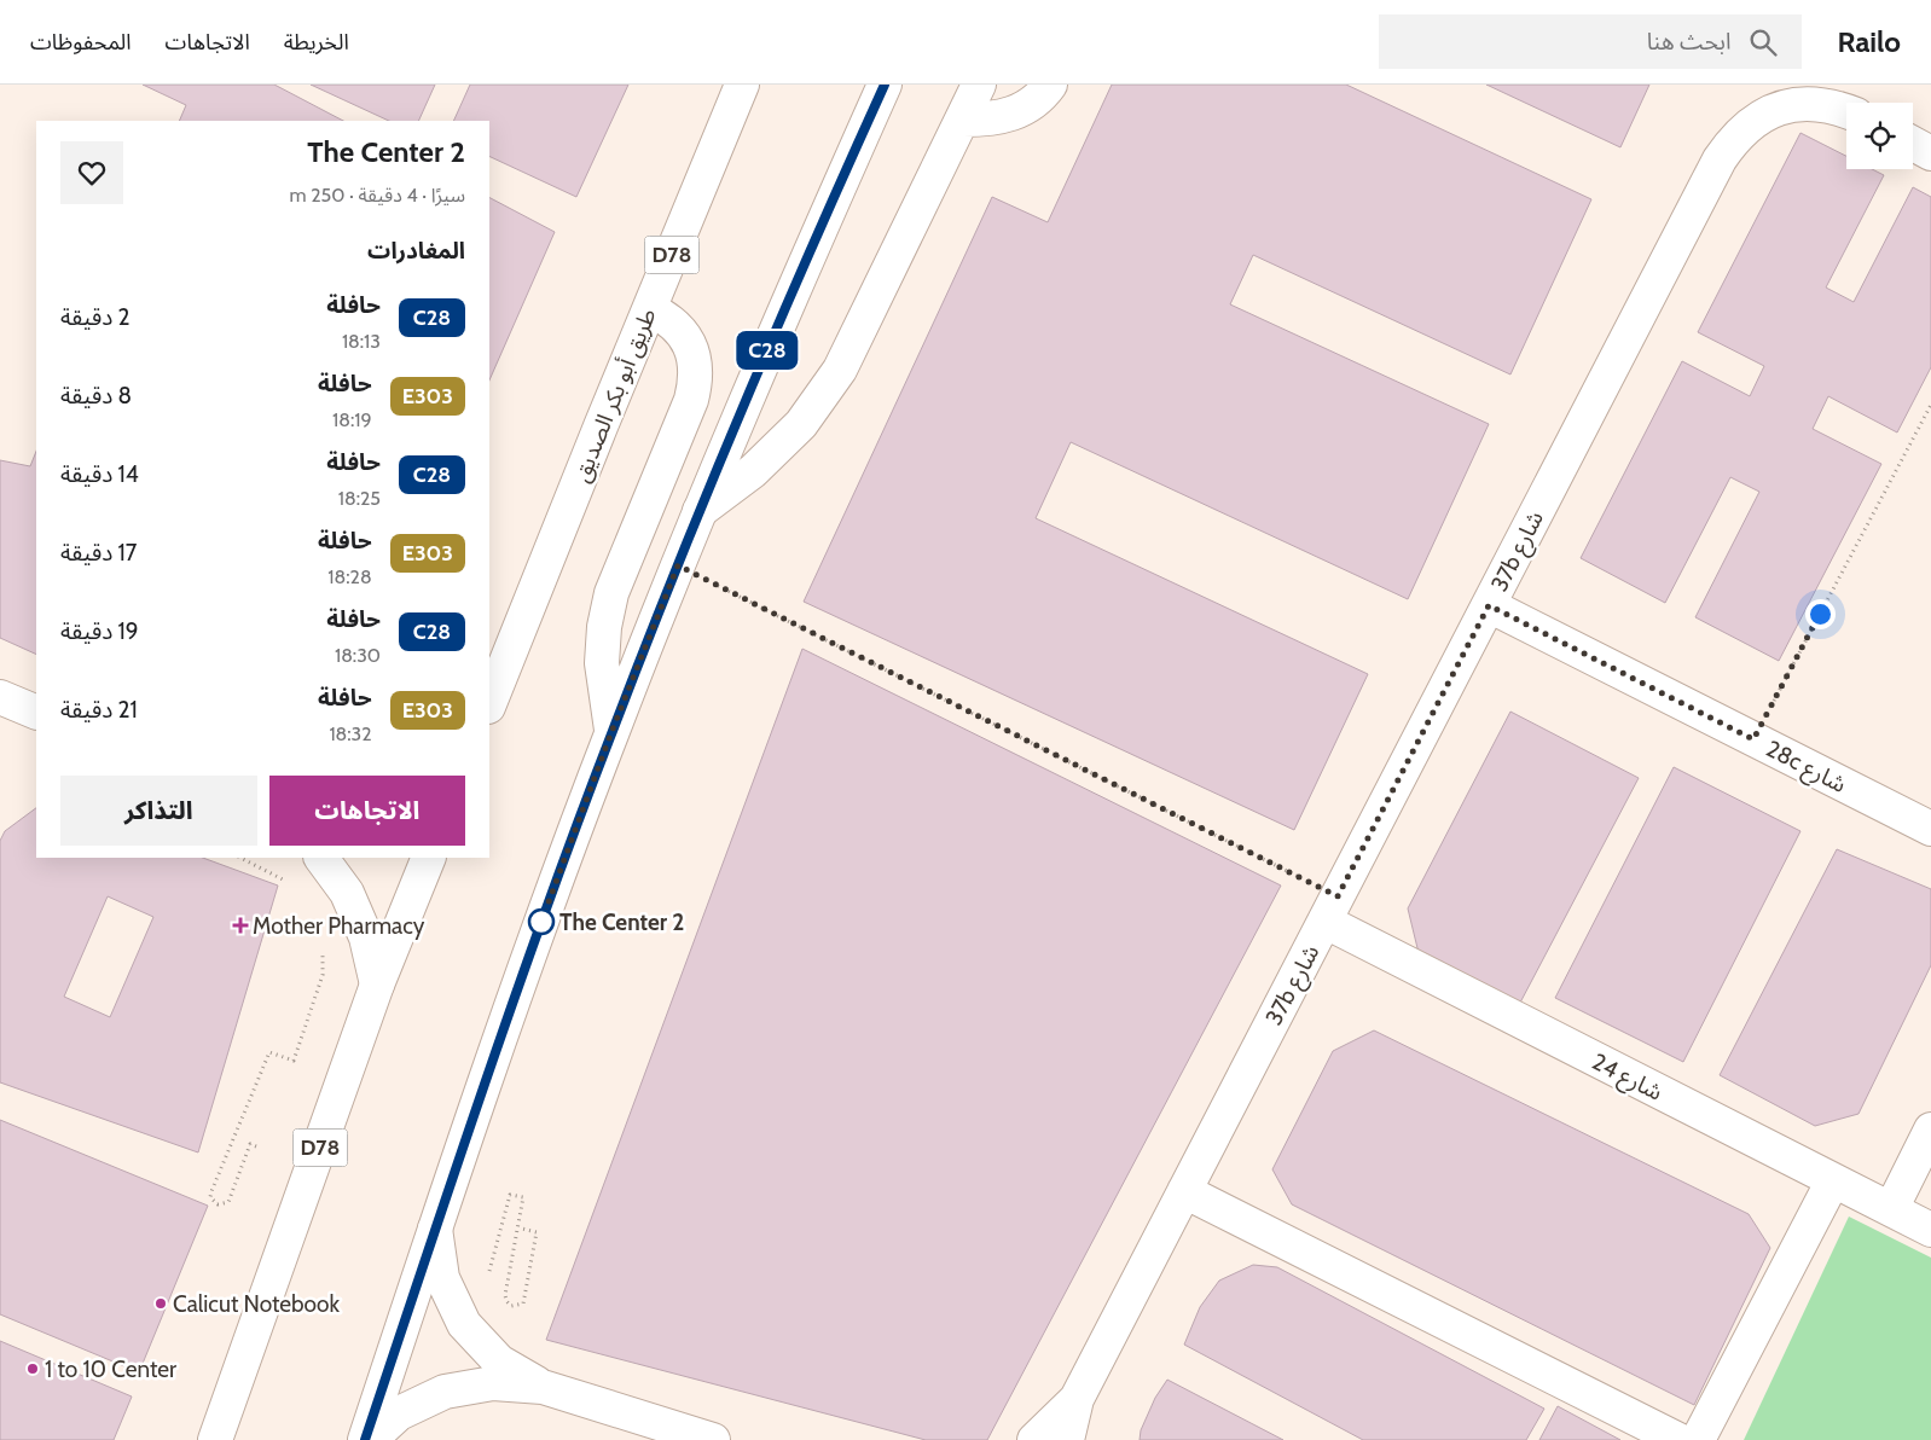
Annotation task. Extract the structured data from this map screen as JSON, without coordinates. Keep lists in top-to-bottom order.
{
  "streets": {
    "street": [
      "D78",
      "طريق أبو بكر الصديق",
      "37b شارع",
      "28c شارع",
      "شارع 24"
    ]
  },
  "crossings": [
    ["37b شارع", "28c شارع"],
    ["37b شارع", "شارع 24"]
  ],
  "places": {
    "other": ["The Center 2", "Calicut Notebook", "1 to 10 Center"],
    "health": ["Mother Pharmacy"]
  },
  "lines": ["bus line C28"],
  "page": {
    "header": "Railo",
    "search": "ابحث هنا",
    "nav": ["الخريطة", "الاتجاهات", "المحفوظات"],
    "on_map": "C28",
    "heading": [
      ["The Center 2", "سيرًا · 4 دقيقة · 250 m"],
      "المغادرات"
    ],
    "list": [
      {
        "mark": "C28",
        "name": "حافلة",
        "note": "18:13",
        "value": "2 دقيقة"
      },
      {
        "mark": "E303",
        "name": "حافلة",
        "note": "18:19",
        "value": "8 دقيقة"
      },
      {
        "mark": "C28",
        "name": "حافلة",
        "note": "18:25",
        "value": "14 دقيقة"
      },
      {
        "mark": "E303",
        "name": "حافلة",
        "note": "18:28",
        "value": "17 دقيقة"
      },
      {
        "mark": "C28",
        "name": "حافلة",
        "note": "18:30",
        "value": "19 دقيقة"
      },
      {
        "mark": "E303",
        "name": "حافلة",
        "note": "18:32",
        "value": "21 دقيقة"
      }
    ],
    "buttons": ["الاتجاهات", "التذاكر"]
  }
}
